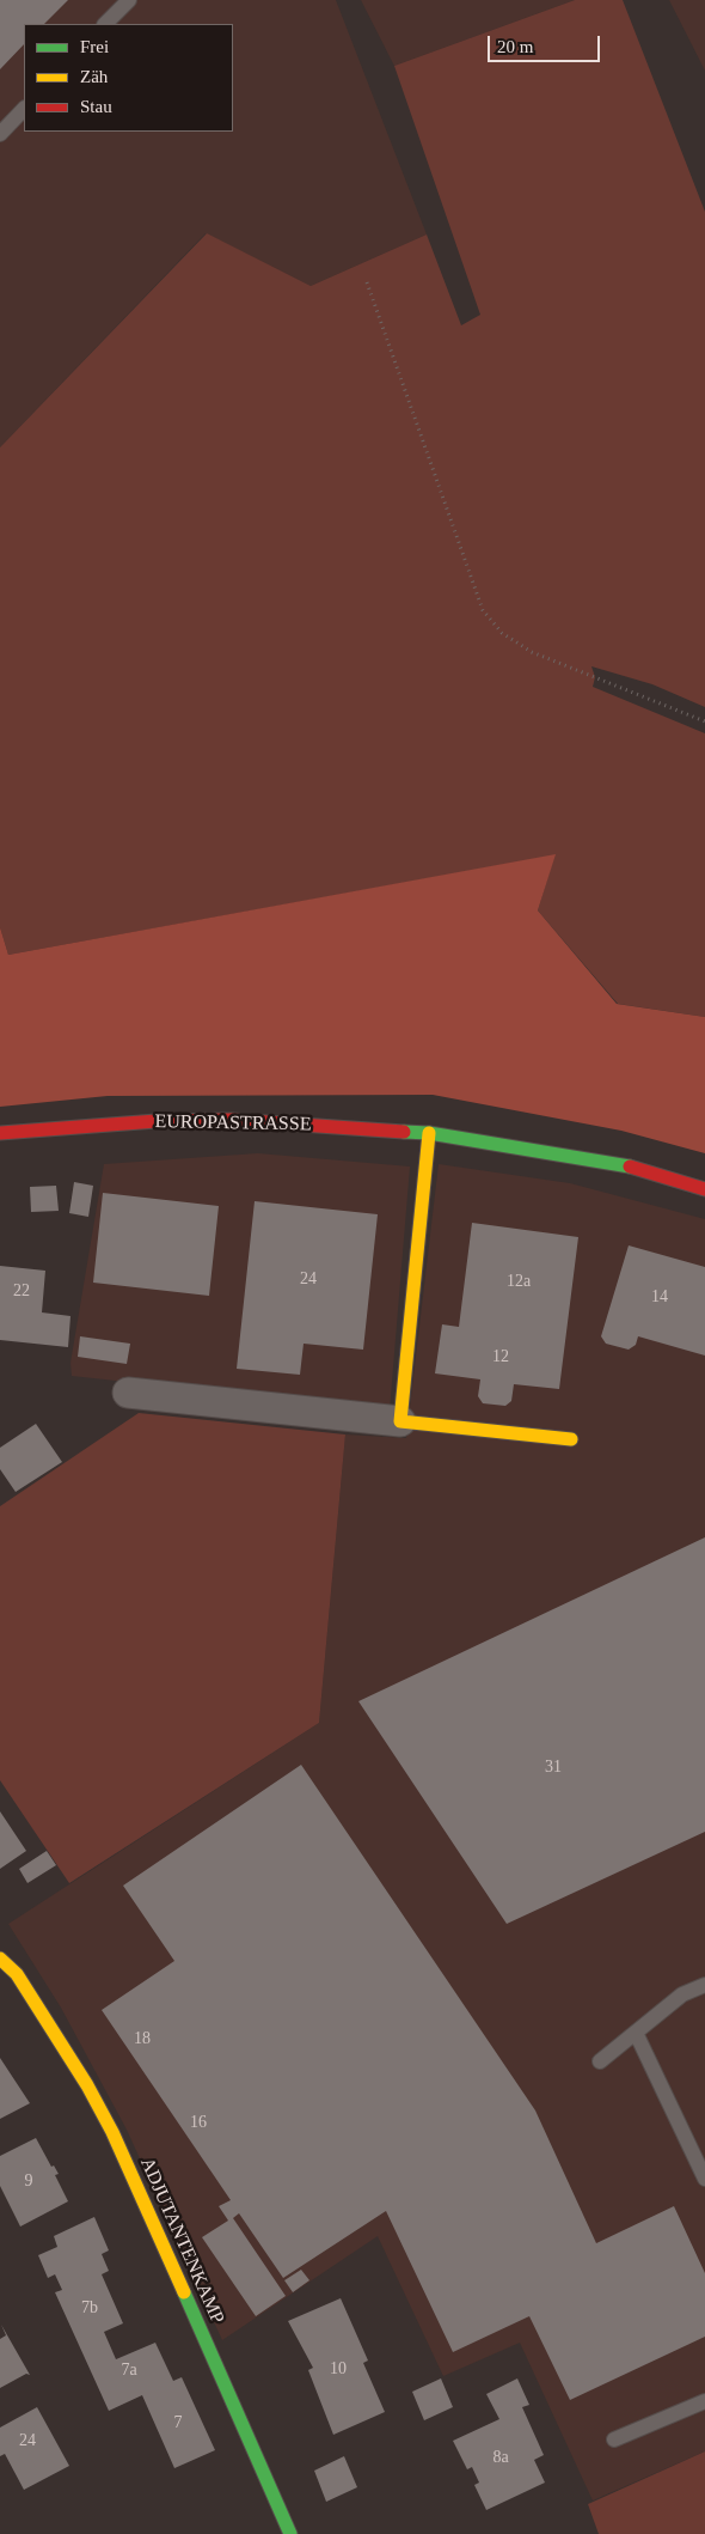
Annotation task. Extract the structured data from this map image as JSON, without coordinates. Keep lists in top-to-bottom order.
{
  "streets": {
    "street": ["EUROPASTRASSE", "ADJUTANTENKAMP"]
  },
  "house_numbers": [
    "24",
    "12a",
    "22",
    "14",
    "12",
    "31",
    "18",
    "16",
    "9",
    "7b",
    "10",
    "7a",
    "7",
    "24",
    "8a"
  ],
  "legend": ["Frei", "Zäh", "Stau"],
  "scale_bar": "20 m"
}
